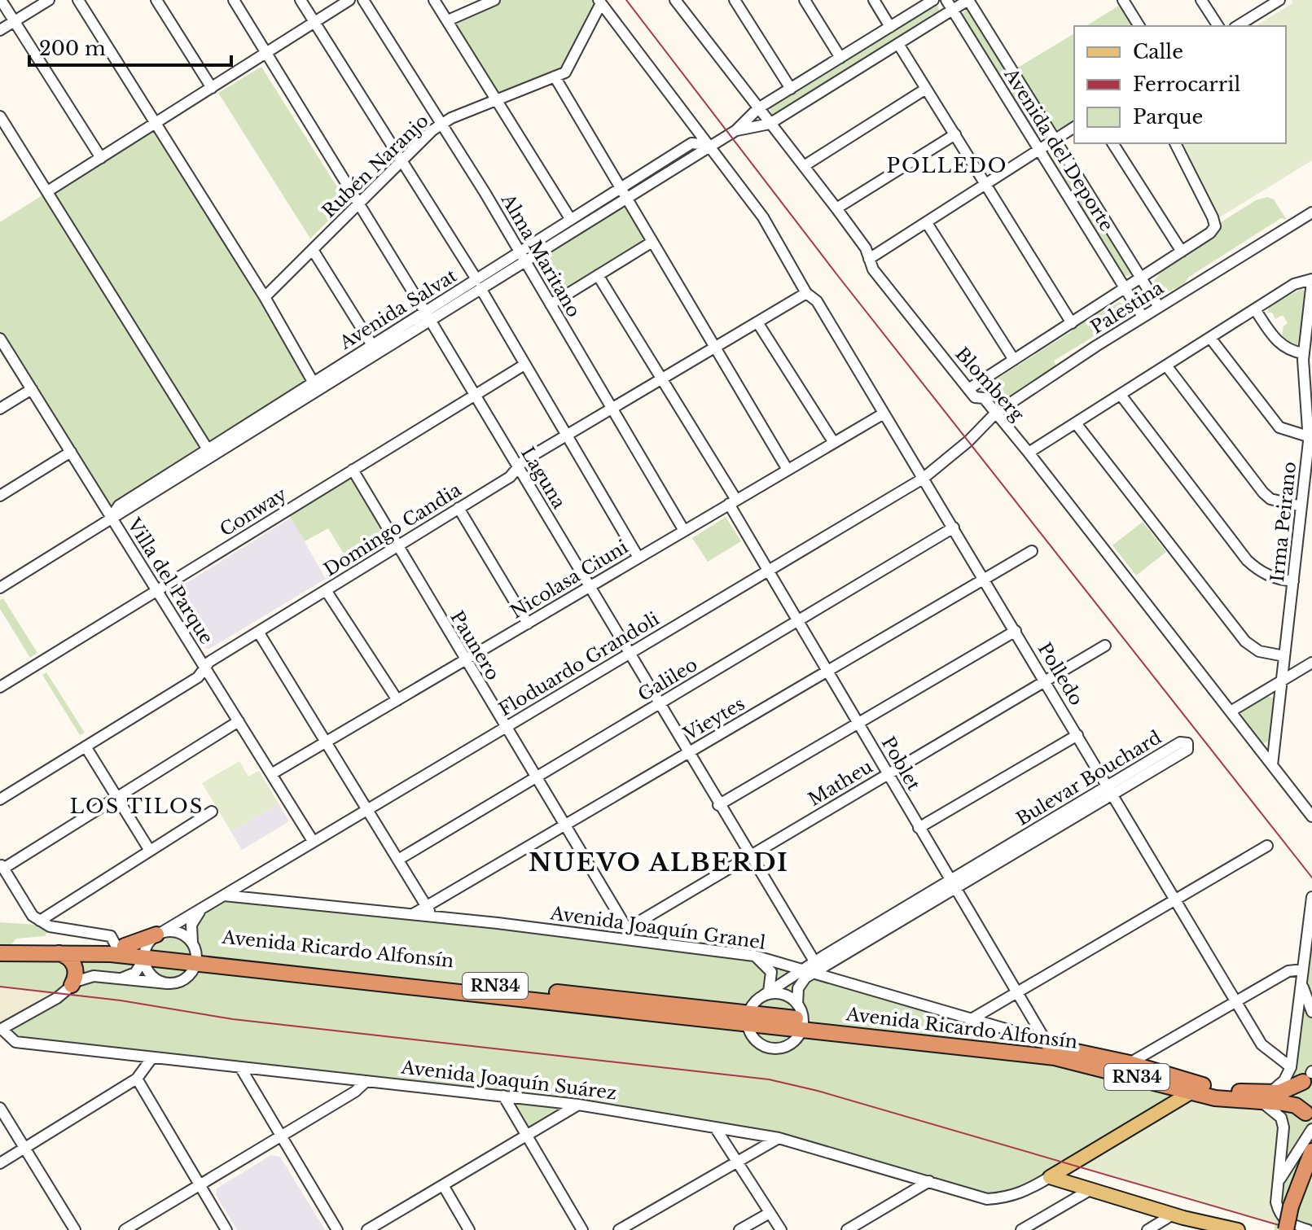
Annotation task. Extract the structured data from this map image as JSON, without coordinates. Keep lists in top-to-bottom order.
{
  "streets": {
    "highway": ["Avenida Ricardo Alfonsín", "RN34"],
    "street": [
      "Avenida del Deporte",
      "Rubén Naranjo",
      "Alma Maritano",
      "Palestina",
      "Avenida Salvat",
      "Blomberg",
      "Laguna",
      "Conway",
      "Irma Peirano",
      "Domingo Candia",
      "Nicolasa Ciuni",
      "Villa del Parque",
      "Paunero",
      "Floduardo Grandoli",
      "Polledo",
      "Galileo",
      "Vieytes",
      "Poblet",
      "Bulevar Bouchard",
      "Matheu",
      "Avenida Joaquín Granel",
      "Avenida Joaquín Suárez"
    ]
  },
  "crossings": [
    ["Avenida del Deporte", "Palestina"],
    ["Avenida del Deporte", "Avenida Salvat"],
    ["Rubén Naranjo", "Alma Maritano"],
    ["Rubén Naranjo", "Laguna"],
    ["Rubén Naranjo", "Polledo"],
    ["Alma Maritano", "Avenida Salvat"],
    ["Alma Maritano", "Domingo Candia"],
    ["Alma Maritano", "Nicolasa Ciuni"],
    ["Palestina", "Blomberg"],
    ["Palestina", "Floduardo Grandoli"],
    ["Avenida Salvat", "Blomberg"],
    ["Avenida Salvat", "Laguna"],
    ["Avenida Salvat", "Villa del Parque"],
    ["Avenida Salvat", "Polledo"],
    ["Blomberg", "Irma Peirano"],
    ["Laguna", "Conway"],
    ["Laguna", "Domingo Candia"],
    ["Laguna", "Nicolasa Ciuni"],
    ["Laguna", "Floduardo Grandoli"],
    ["Laguna", "Galileo"],
    ["Laguna", "Vieytes"],
    ["Laguna", "Bulevar Bouchard"],
    ["Laguna", "Matheu"],
    ["Laguna", "Avenida Joaquín Granel"],
    ["Conway", "Villa del Parque"],
    ["Conway", "Paunero"],
    ["Domingo Candia", "Villa del Parque"],
    ["Domingo Candia", "Paunero"],
    ["Domingo Candia", "Polledo"],
    ["Domingo Candia", "Poblet"],
    ["Nicolasa Ciuni", "Villa del Parque"],
    ["Nicolasa Ciuni", "Paunero"],
    ["Nicolasa Ciuni", "Polledo"],
    ["Nicolasa Ciuni", "Poblet"],
    ["Villa del Parque", "Floduardo Grandoli"],
    ["Paunero", "Floduardo Grandoli"],
    ["Paunero", "Galileo"],
    ["Paunero", "Vieytes"],
    ["Paunero", "Matheu"],
    ["Paunero", "Avenida Joaquín Granel"],
    ["Floduardo Grandoli", "Polledo"],
    ["Floduardo Grandoli", "Poblet"],
    ["Floduardo Grandoli", "Avenida Joaquín Granel"],
    ["Floduardo Grandoli", "Avenida Ricardo Alfonsín"],
    ["Floduardo Grandoli", "RN34"],
    ["Polledo", "Galileo"],
    ["Polledo", "Vieytes"],
    ["Polledo", "Bulevar Bouchard"],
    ["Polledo", "Matheu"],
    ["Galileo", "Poblet"],
    ["Vieytes", "Poblet"],
    ["Vieytes", "Avenida Joaquín Granel"],
    ["Poblet", "Bulevar Bouchard"],
    ["Poblet", "Matheu"],
    ["Poblet", "Avenida Joaquín Granel"],
    ["Bulevar Bouchard", "Avenida Joaquín Granel"],
    ["Matheu", "Avenida Joaquín Granel"],
    ["Avenida Joaquín Granel", "Avenida Ricardo Alfonsín"],
    ["Avenida Ricardo Alfonsín", "RN34"]
  ],
  "districts": ["POLLEDO", "LOS TILOS", "NUEVO ALBERDI"],
  "legend": ["Calle", "Ferrocarril", "Parque"],
  "scale_bar": "200 m"
}
